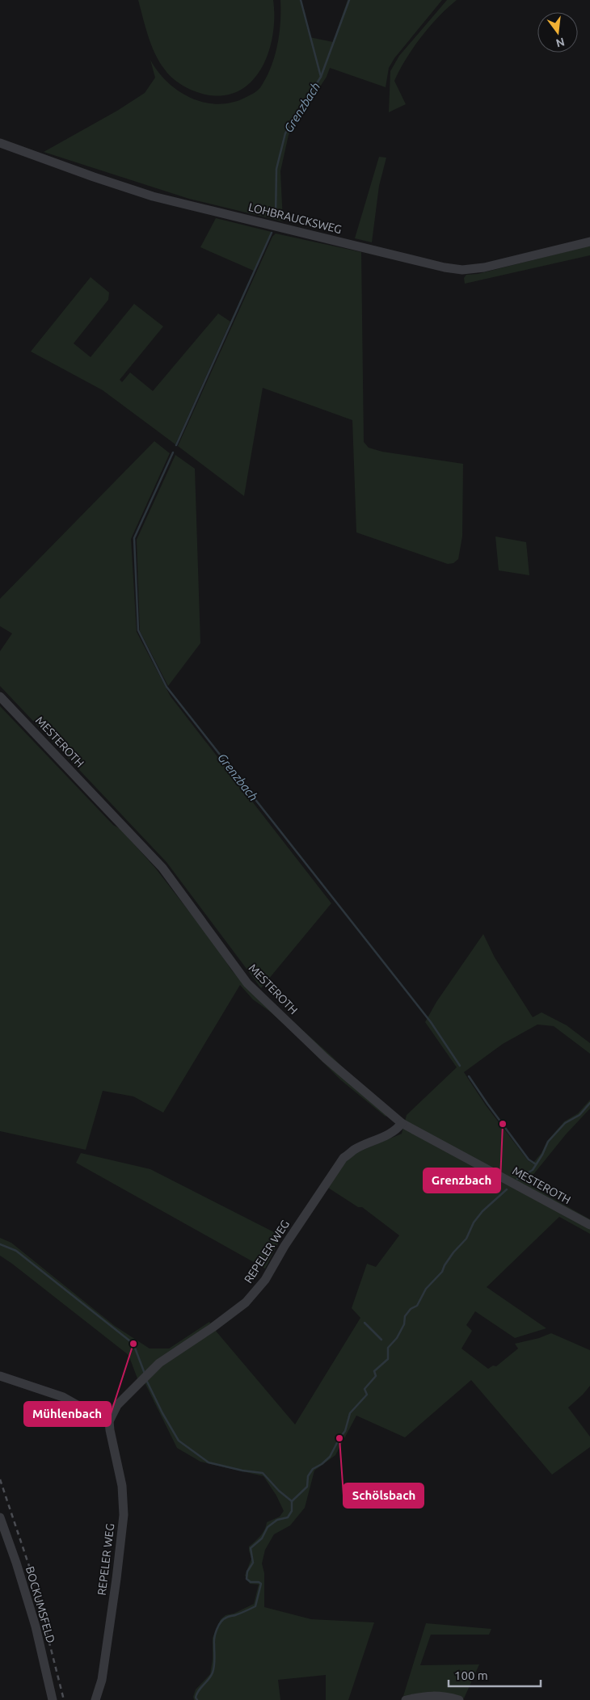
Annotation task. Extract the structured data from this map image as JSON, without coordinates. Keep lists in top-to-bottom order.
{
  "streets": {
    "street": [
      "LOHBRAUCKSWEG",
      "MESTEROTH",
      "REPELER WEG",
      "BOCKUMSFELD"
    ]
  },
  "crossings": [
    ["MESTEROTH", "REPELER WEG"]
  ],
  "water": ["Grenzbach"],
  "places": ["Grenzbach", "Mühlenbach", "Schölsbach"],
  "scale_bar": "100 m",
  "north": "bottom"
}
